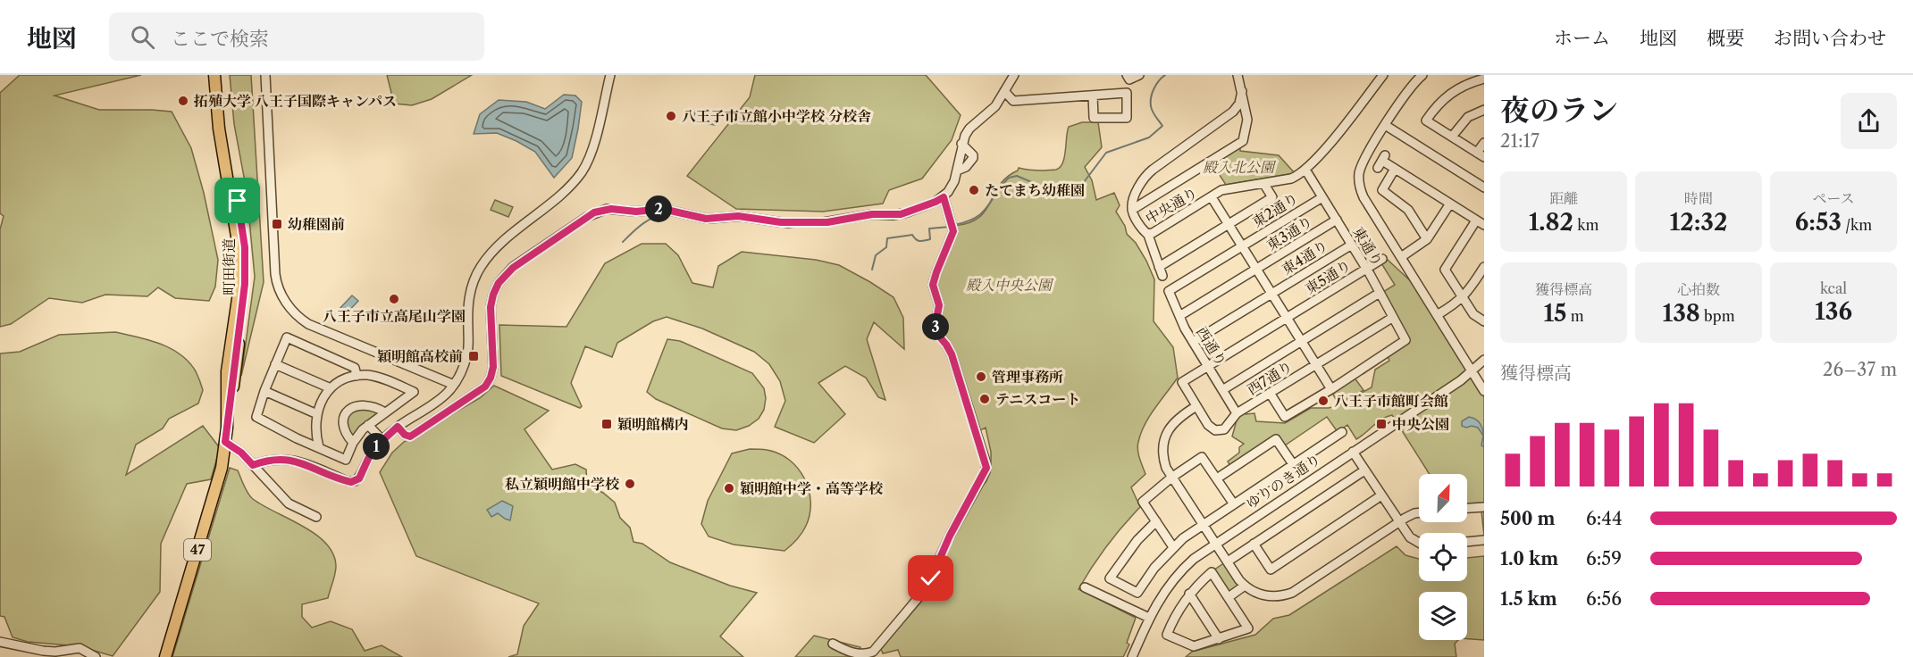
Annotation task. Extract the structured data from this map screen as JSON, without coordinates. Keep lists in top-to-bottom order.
{
  "streets": {
    "main road": ["町田街道", "47"],
    "street": [
      "中央通り",
      "東2通り",
      "東3通り",
      "東通り",
      "東4通り",
      "東5通り",
      "西通り",
      "西7通り",
      "ゆりのき通り"
    ]
  },
  "crossings": [
    ["中央通り", "東2通り"],
    ["中央通り", "東3通り"],
    ["中央通り", "東通り"],
    ["中央通り", "東4通り"],
    ["中央通り", "東5通り"],
    ["中央通り", "西7通り"],
    ["東2通り", "東通り"],
    ["東2通り", "西通り"],
    ["東3通り", "東通り"],
    ["東3通り", "西通り"],
    ["東通り", "東4通り"],
    ["東通り", "東5通り"],
    ["東通り", "西7通り"],
    ["東4通り", "西通り"],
    ["東5通り", "西通り"],
    ["東5通り", "西7通り"],
    ["西通り", "西7通り"]
  ],
  "parks": ["殿入北公園", "殿入中央公園"],
  "places": {
    "other": [
      "拓殖大学 八王子国際キャンパス",
      "八王子市立館小中学校 分校舎",
      "たてまち幼稚園",
      "八王子市立高尾山学園",
      "管理事務所",
      "テニスコート",
      "八王子市館町会館",
      "私立穎明館中学校",
      "穎明館中学・高等学校"
    ],
    "transit": [
      "幼稚園前",
      "穎明館高校前",
      "穎明館構内",
      "中央公園"
    ]
  },
  "north": "top right",
  "page": {
    "header": "地図",
    "search": "ここで検索",
    "nav": [
      "ホーム",
      "地図",
      "概要",
      "お問い合わせ"
    ],
    "heading": ["夜のラン", "21:17"],
    "stats": [
      ["距離", "1.82 km"],
      ["時間", "12:32"],
      ["ペース", "6:53 /km"],
      ["獲得標高", "15 m"],
      ["心拍数", "138 bpm"],
      ["kcal", "136"]
    ],
    "pins": ["2", "3", "1"],
    "chart": ["獲得標高", "26–37 m"],
    "list": [
      {
        "name": "500 m",
        "note": "6:44"
      },
      {
        "name": "1.0 km",
        "note": "6:59"
      },
      {
        "name": "1.5 km",
        "note": "6:56"
      }
    ]
  }
}
